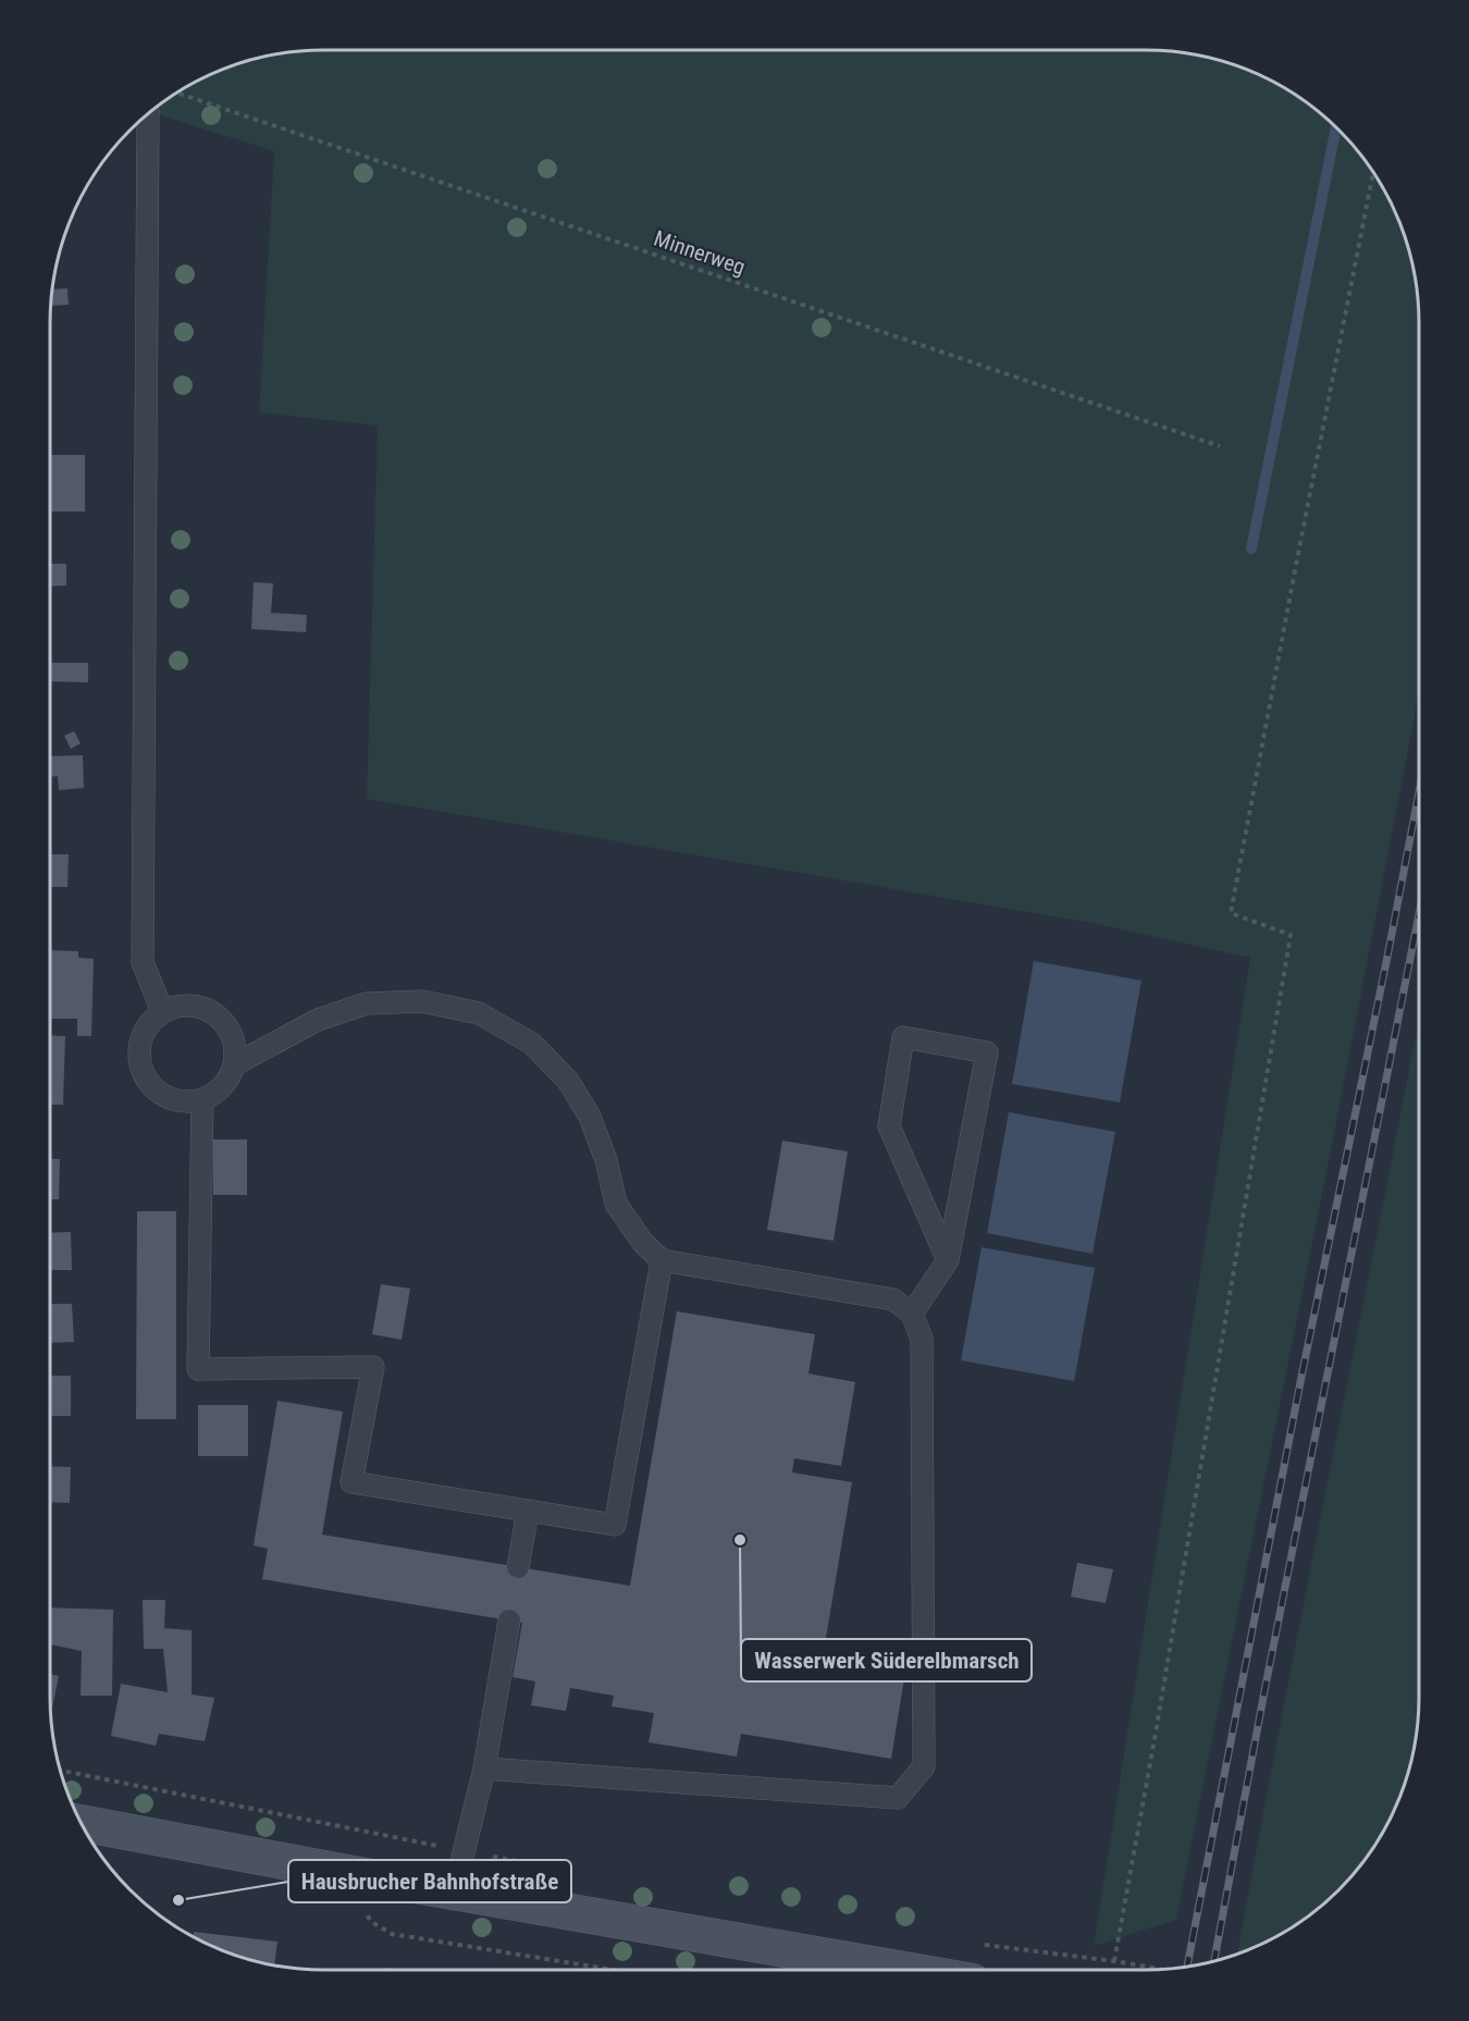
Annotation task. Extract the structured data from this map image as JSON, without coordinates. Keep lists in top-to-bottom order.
{
  "streets": {
    "path": ["Minnerweg"]
  },
  "places": ["Wasserwerk Süderelbmarsch", "Hausbrucher Bahnhofstraße"]
}
